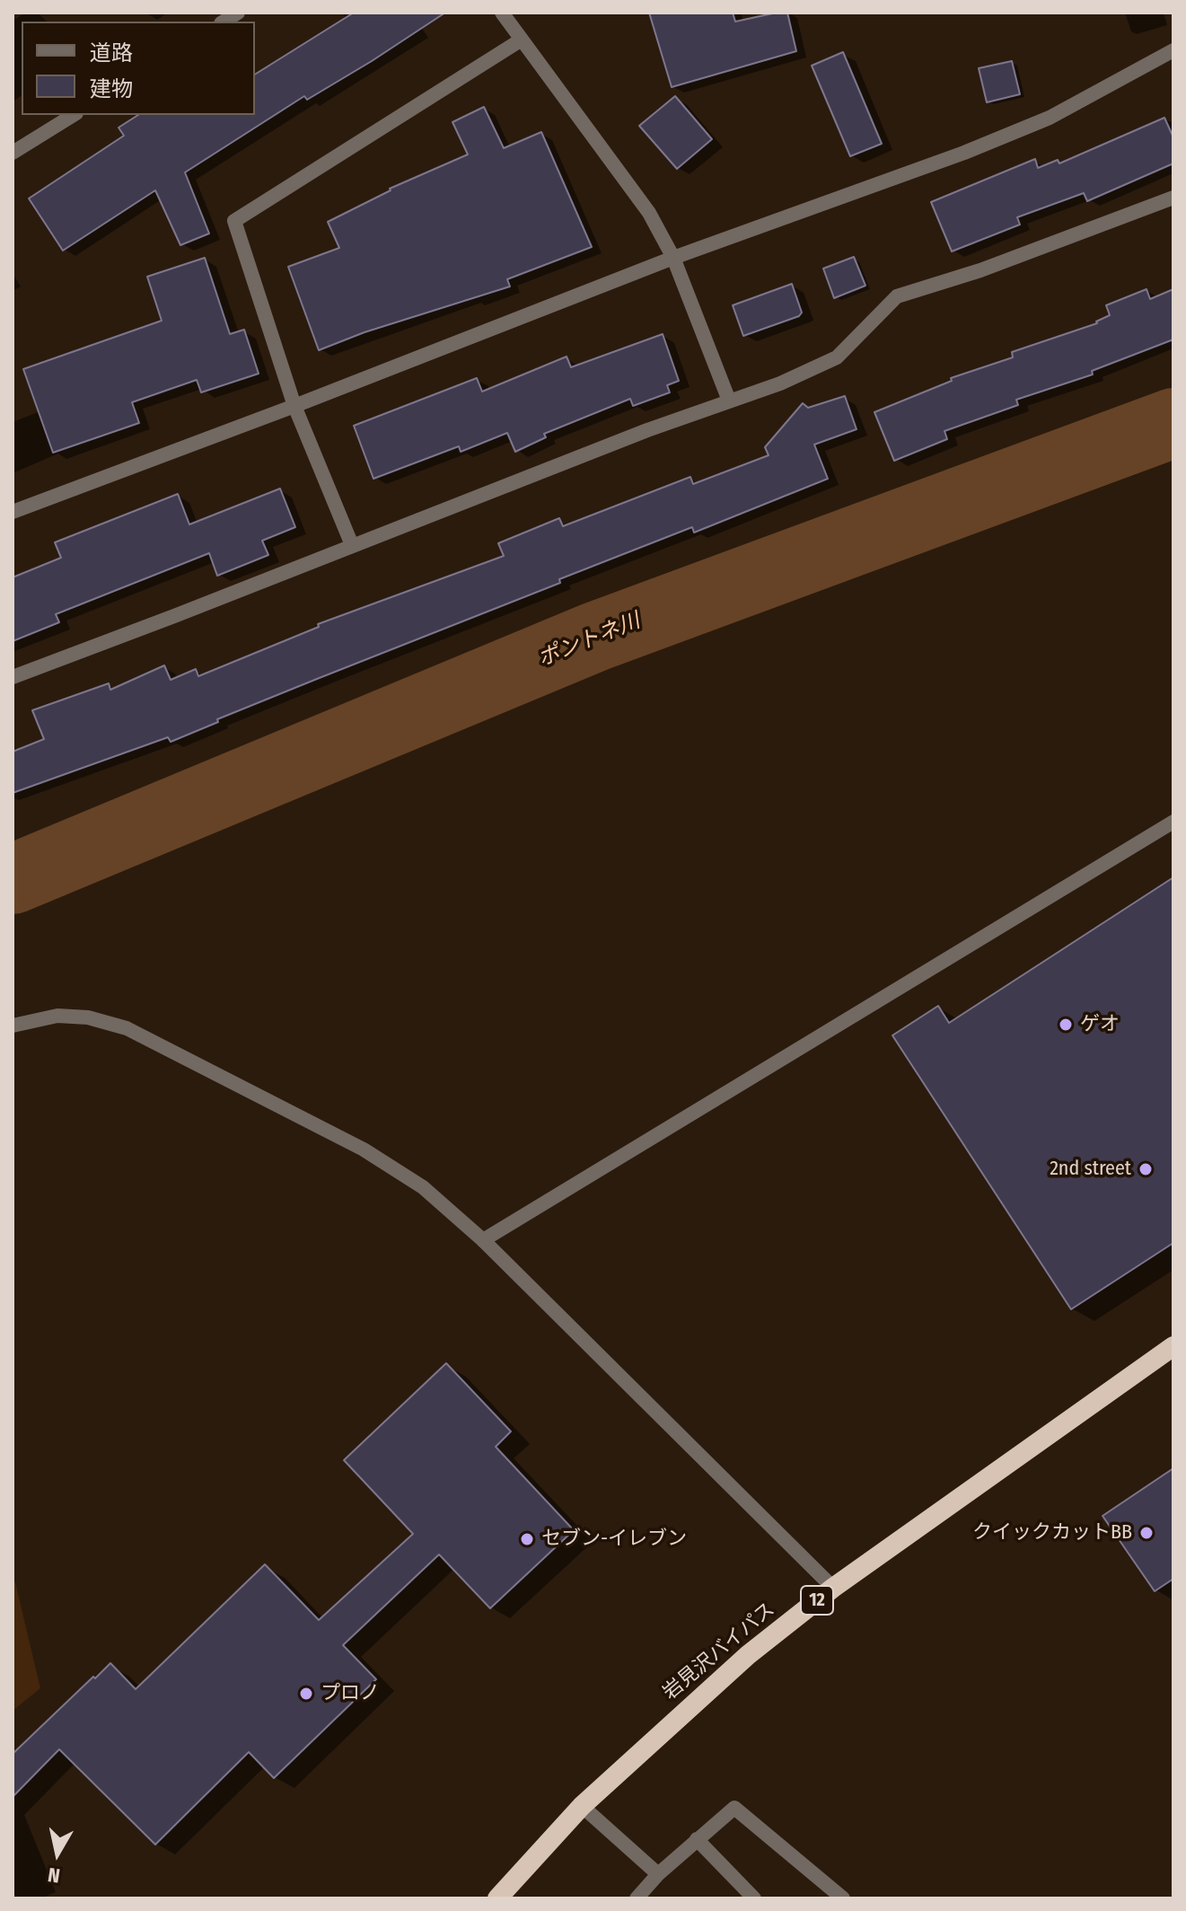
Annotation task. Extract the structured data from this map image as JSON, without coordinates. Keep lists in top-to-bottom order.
{
  "streets": {
    "highway": ["12", "岩見沢バイパス"]
  },
  "water": ["ポントネ川"],
  "places": [
    "ゲオ",
    "2nd street",
    "クイックカットBB",
    "セブン-イレブン",
    "プロノ"
  ],
  "legend": ["道路", "建物"],
  "north": "bottom"
}
